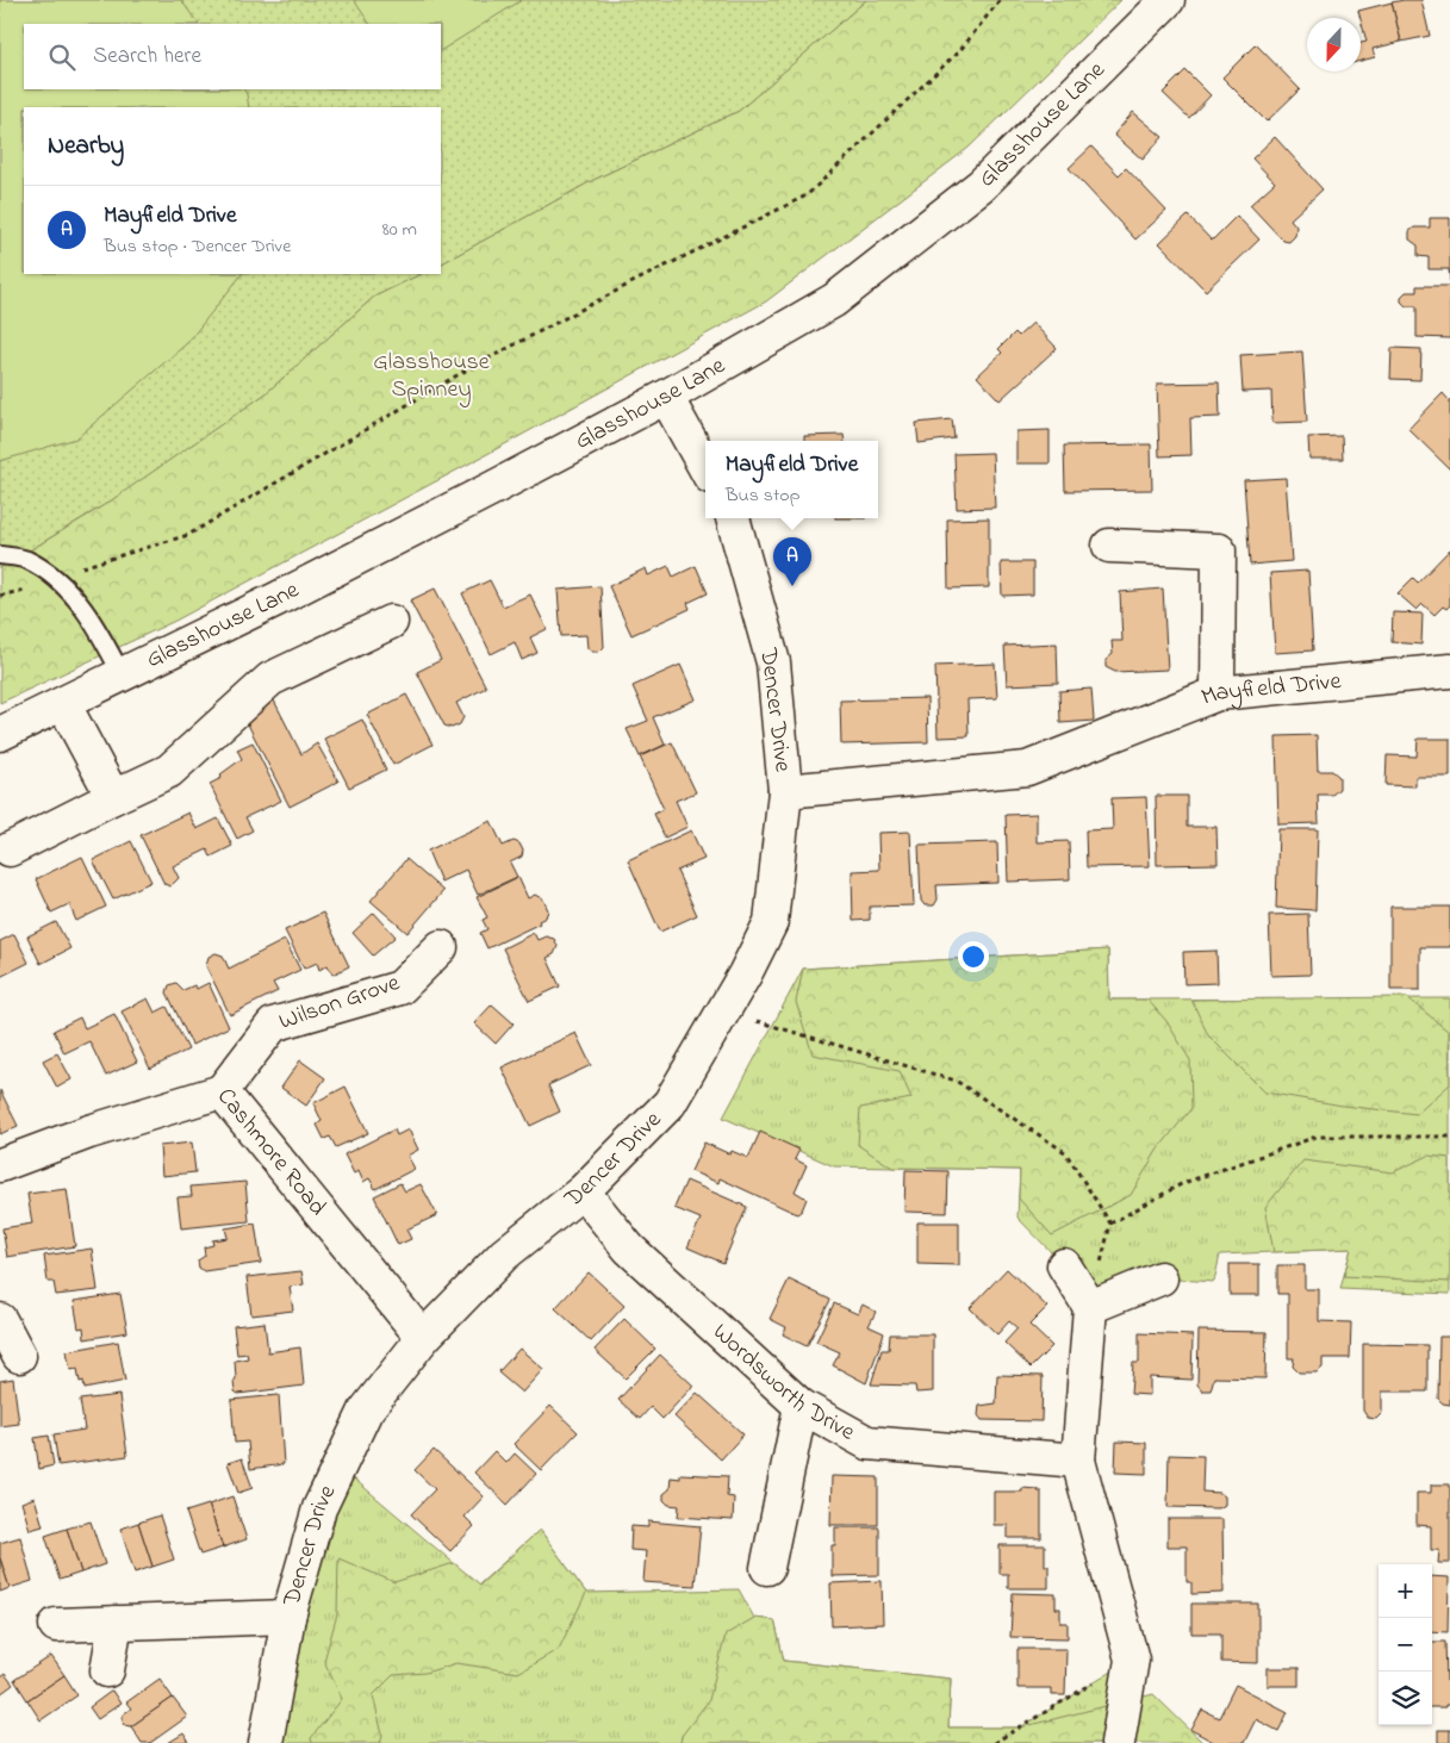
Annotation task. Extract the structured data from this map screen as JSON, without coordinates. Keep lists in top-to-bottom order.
{
  "streets": {
    "street": [
      "Glasshouse Lane",
      "Mayfield Drive",
      "Dencer Drive",
      "Wilson Grove",
      "Cashmore Road",
      "Wordsworth Drive"
    ]
  },
  "crossings": [
    ["Mayfield Drive", "Dencer Drive"],
    ["Dencer Drive", "Cashmore Road"],
    ["Dencer Drive", "Wordsworth Drive"],
    ["Wilson Grove", "Cashmore Road"]
  ],
  "parks": ["Glasshouse Spinney"],
  "north": "bottom",
  "page": {
    "search": "Search here",
    "heading": "Nearby",
    "list": [
      {
        "mark": "A",
        "name": "Mayfield Drive",
        "note": "Bus stop · Dencer Drive",
        "value": "80 m"
      }
    ],
    "popup": ["Mayfield Drive", "Bus stop"],
    "pins": "A",
    "map_buttons": ["+", "−"]
  }
}
